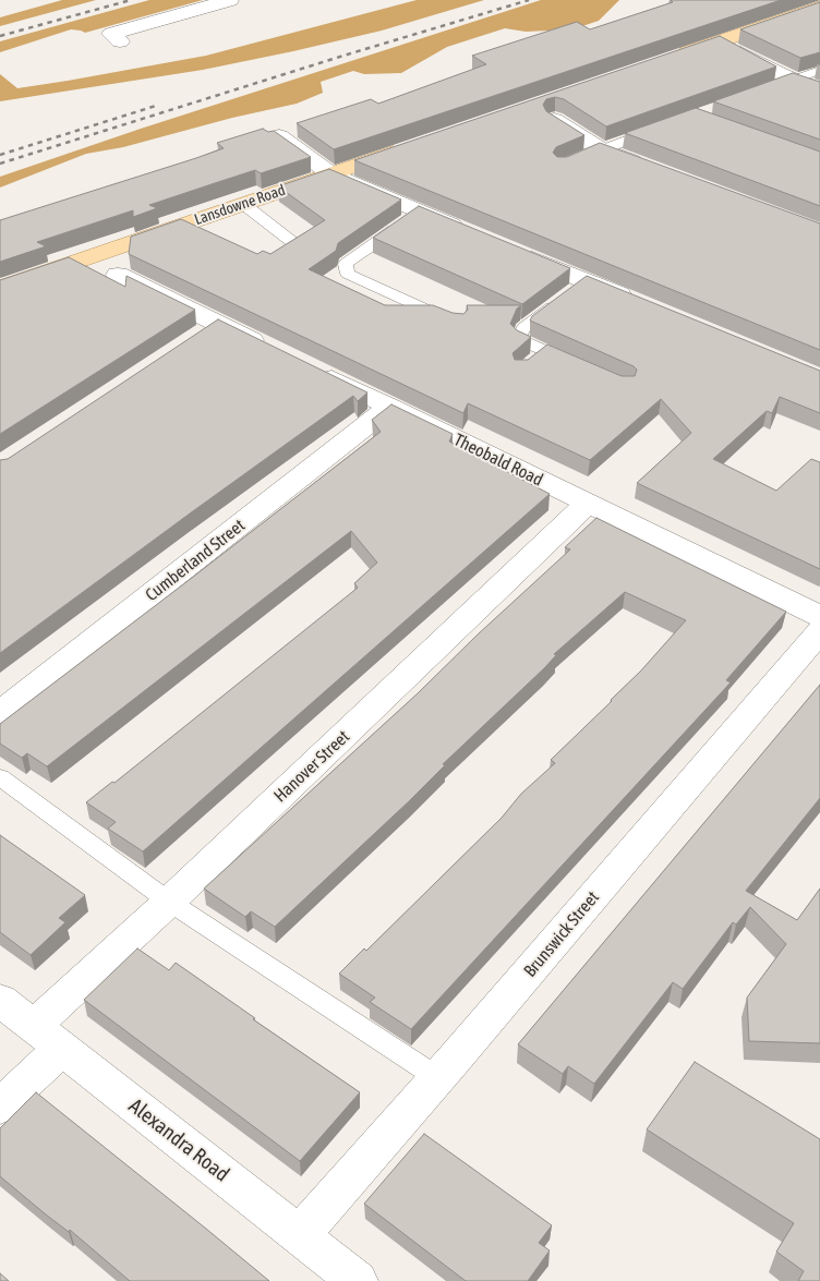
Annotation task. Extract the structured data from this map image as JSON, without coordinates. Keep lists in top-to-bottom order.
{
  "streets": {
    "main road": ["Lansdowne Road"],
    "street": [
      "Theobald Road",
      "Cumberland Street",
      "Hanover Street",
      "Brunswick Street",
      "Alexandra Road"
    ]
  },
  "crossings": [
    ["Theobald Road", "Cumberland Street"],
    ["Theobald Road", "Hanover Street"],
    ["Hanover Street", "Alexandra Road"],
    ["Brunswick Street", "Alexandra Road"]
  ]
}
